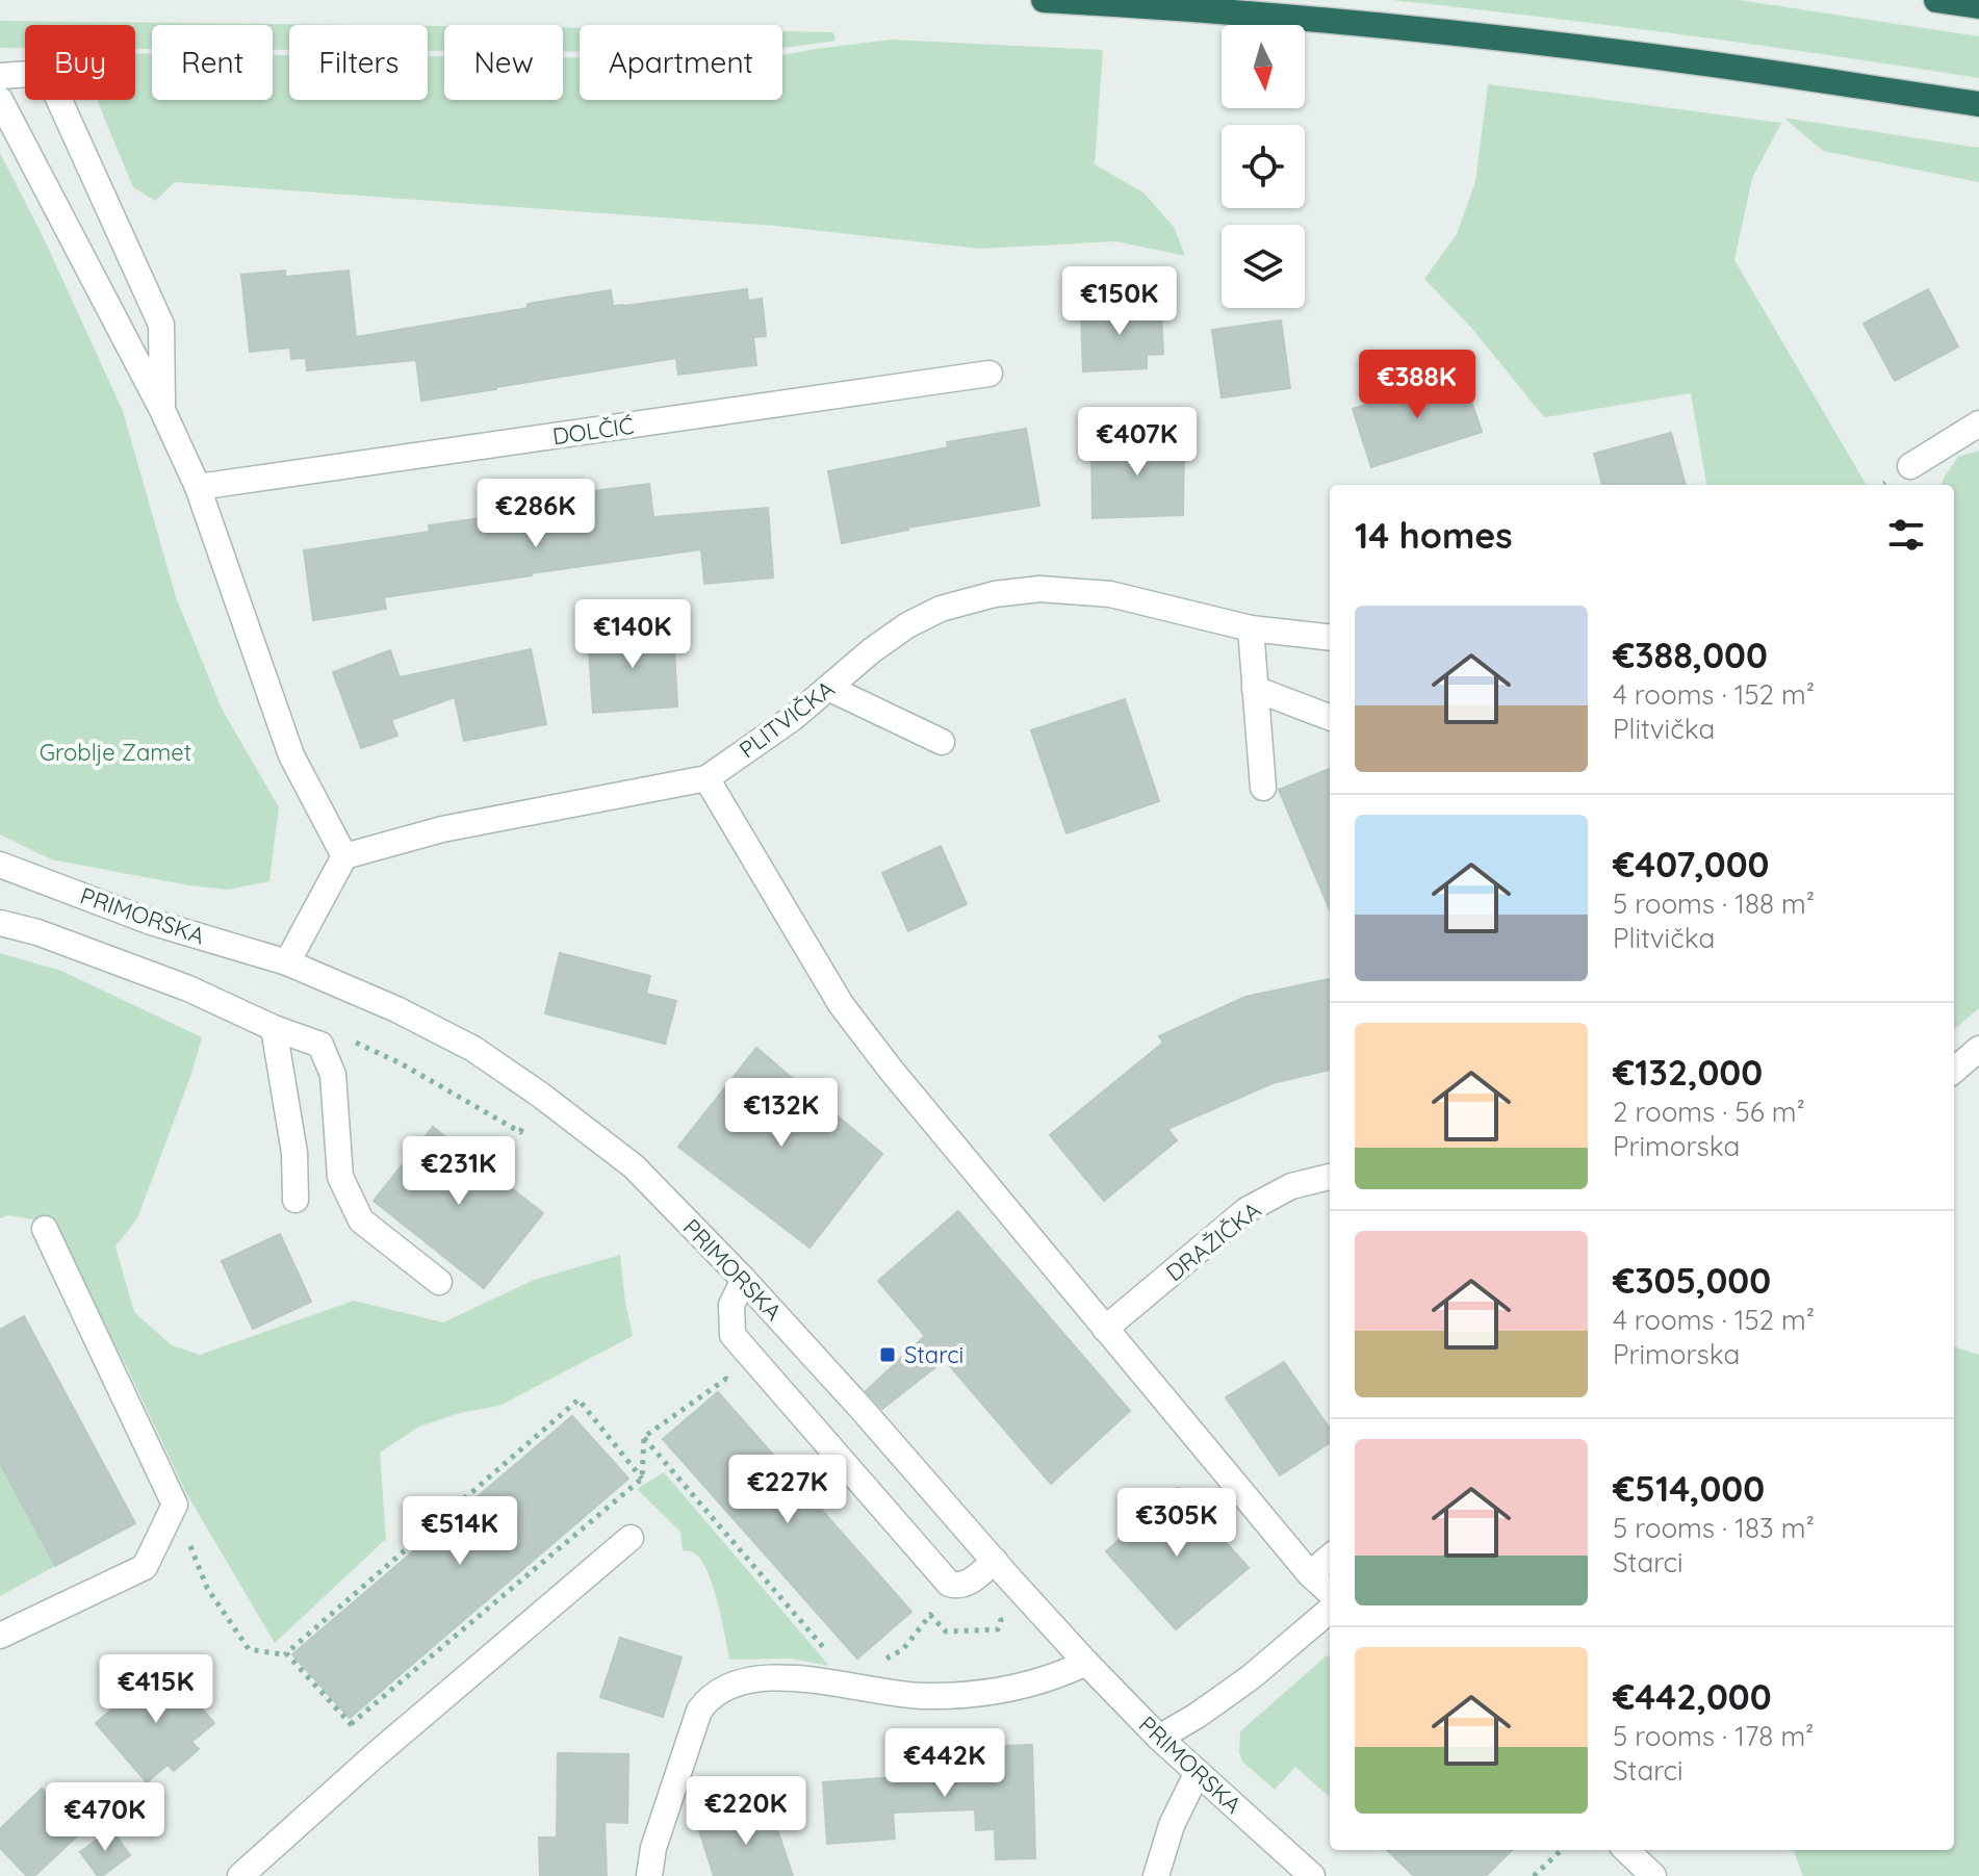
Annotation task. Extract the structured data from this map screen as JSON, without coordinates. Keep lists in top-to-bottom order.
{
  "streets": {
    "street": [
      "DOLČIĆ",
      "PLITVIČKA",
      "PRIMORSKA",
      "DRAŽIČKA"
    ]
  },
  "parks": ["Groblje Zamet"],
  "places": {
    "transit": ["Starci"]
  },
  "north": "bottom",
  "page": {
    "chip": [
      "Buy",
      "Rent",
      "Filters",
      "New",
      "Apartment"
    ],
    "price": [
      "€150K",
      "€388K",
      "€407K",
      "€286K",
      "€140K",
      "€132K",
      "€231K",
      "€227K",
      "€305K",
      "€514K",
      "€415K",
      "€442K",
      "€220K",
      "€470K"
    ],
    "heading": "14 homes",
    "list": [
      {
        "name": "€388,000",
        "note": "4 rooms · 152 m² · Plitvička"
      },
      {
        "name": "€407,000",
        "note": "5 rooms · 188 m² · Plitvička"
      },
      {
        "name": "€132,000",
        "note": "2 rooms · 56 m² · Primorska"
      },
      {
        "name": "€305,000",
        "note": "4 rooms · 152 m² · Primorska"
      },
      {
        "name": "€514,000",
        "note": "5 rooms · 183 m² · Starci"
      },
      {
        "name": "€442,000",
        "note": "5 rooms · 178 m² · Starci"
      }
    ]
  }
}
